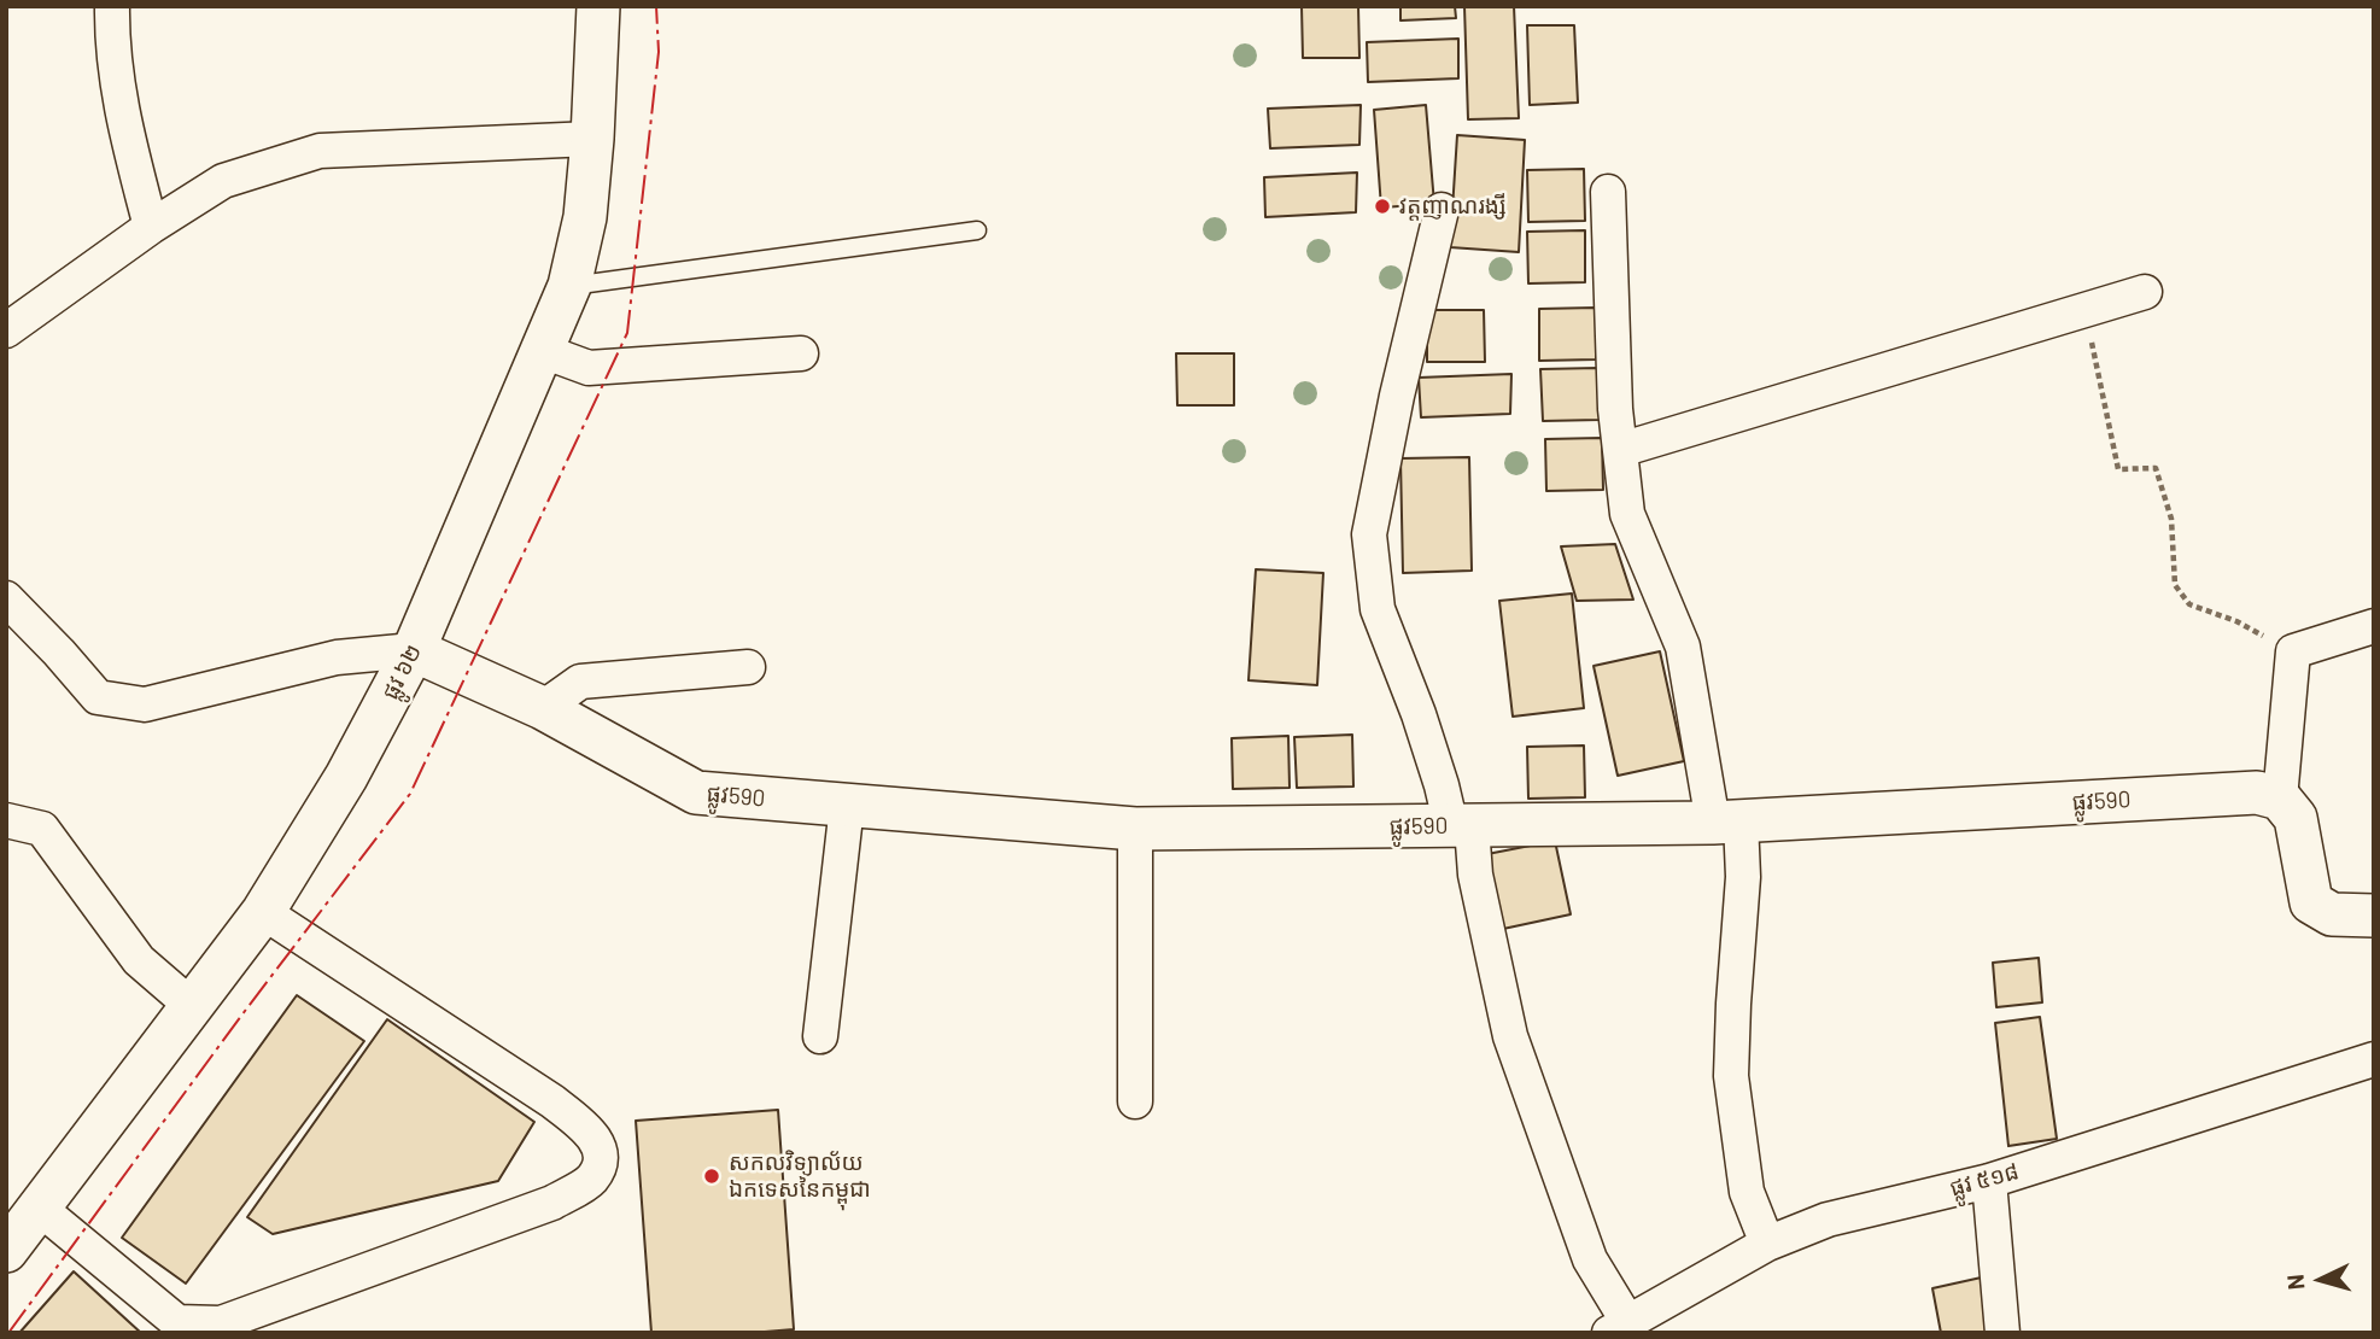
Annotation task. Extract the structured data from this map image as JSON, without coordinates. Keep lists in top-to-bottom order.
{
  "streets": {
    "street": ["ផ្លូវ ៦២", "ផ្លូវ590", "ផ្លូវ ៥១៨"]
  },
  "crossings": [
    ["ផ្លូវ ៦២", "ផ្លូវ590"]
  ],
  "places": ["វត្តញាណរង្សី", "សកលវិទ្យាល័យ ឯកទេសនៃកម្ពុជា"],
  "north": "left"
}
